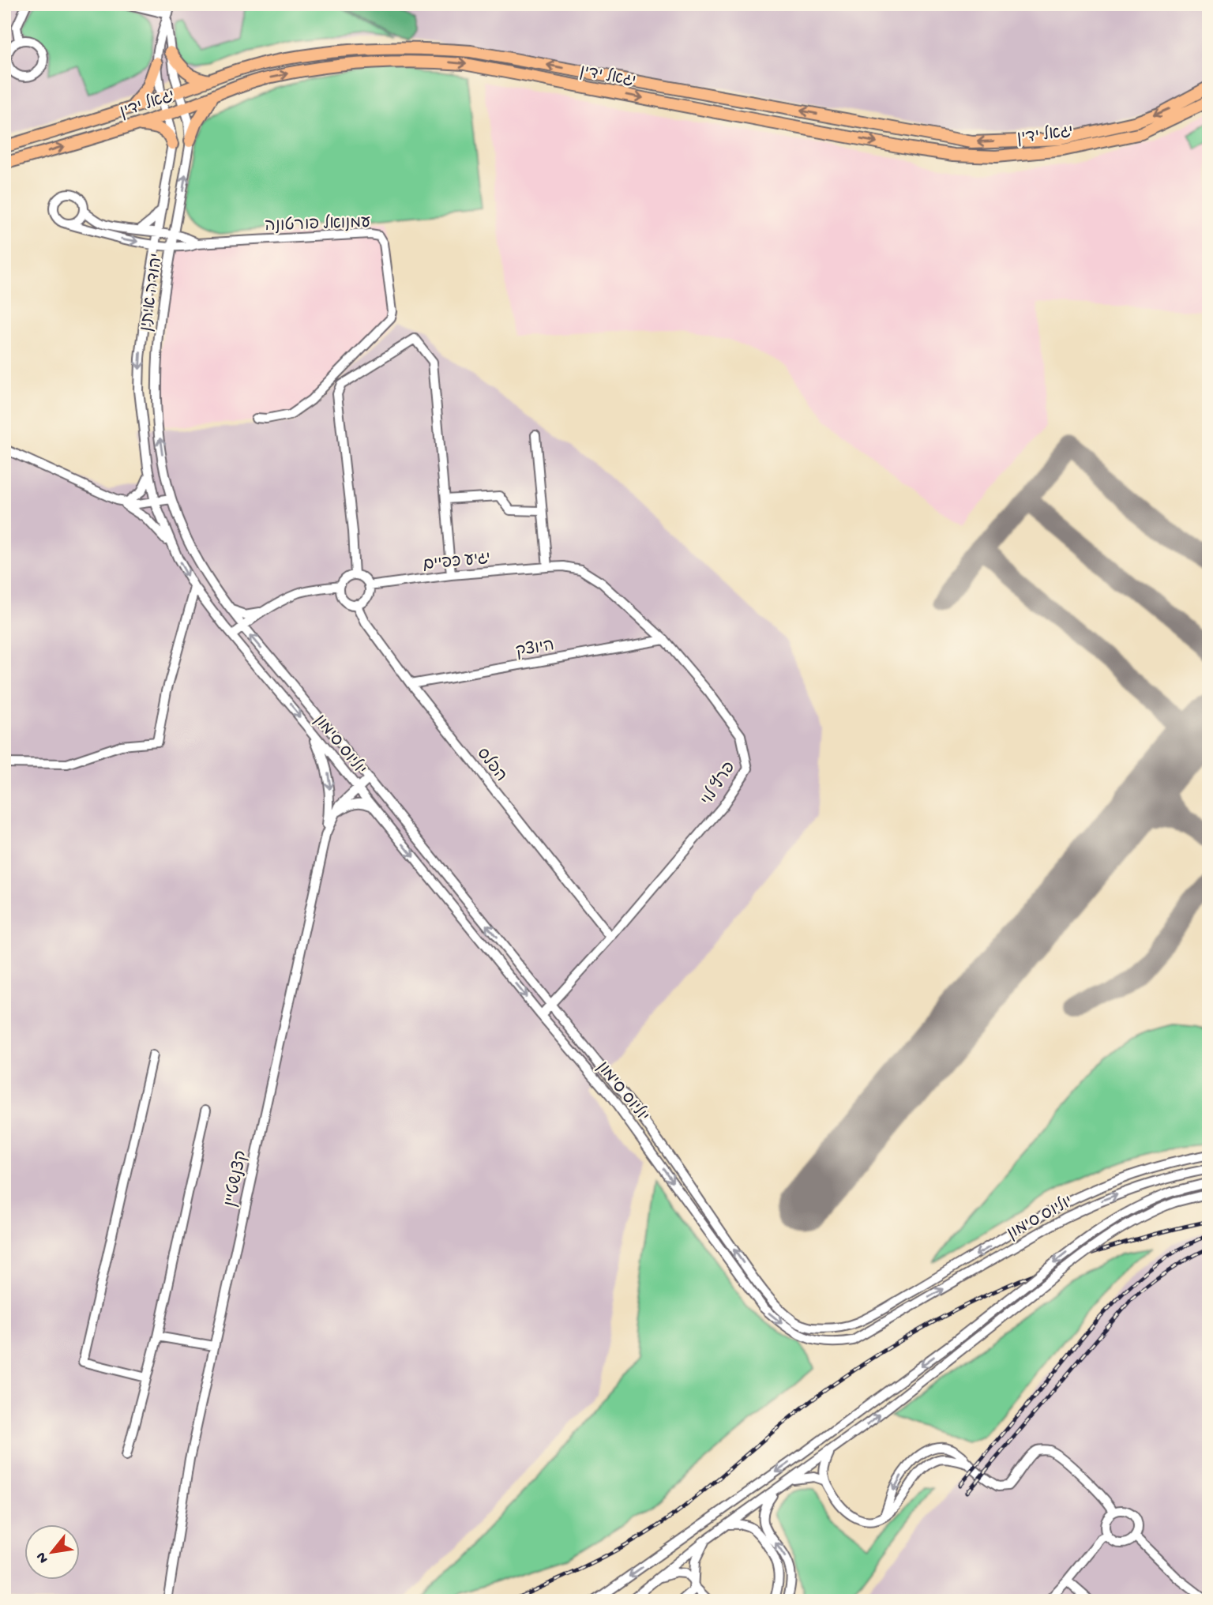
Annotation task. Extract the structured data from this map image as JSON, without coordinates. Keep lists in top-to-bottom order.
{
  "streets": {
    "main road": ["יגאל ידין"],
    "street": [
      "עמנואל פורטונה",
      "יהודה איתין",
      "יגיע כפיים",
      "היוצק",
      "יוליוס סימון",
      "הפלס",
      "פרץ לוי",
      "קצנשטיין"
    ]
  },
  "crossings": [
    ["יגאל ידין", "יהודה איתין"],
    ["עמנואל פורטונה", "יהודה איתין"],
    ["יהודה איתין", "יוליוס סימון"],
    ["יגיע כפיים", "הפלס"],
    ["יגיע כפיים", "פרץ לוי"],
    ["היוצק", "הפלס"],
    ["היוצק", "פרץ לוי"],
    ["יוליוס סימון", "פרץ לוי"],
    ["יוליוס סימון", "קצנשטיין"],
    ["הפלס", "פרץ לוי"]
  ],
  "north": "bottom left"
}
